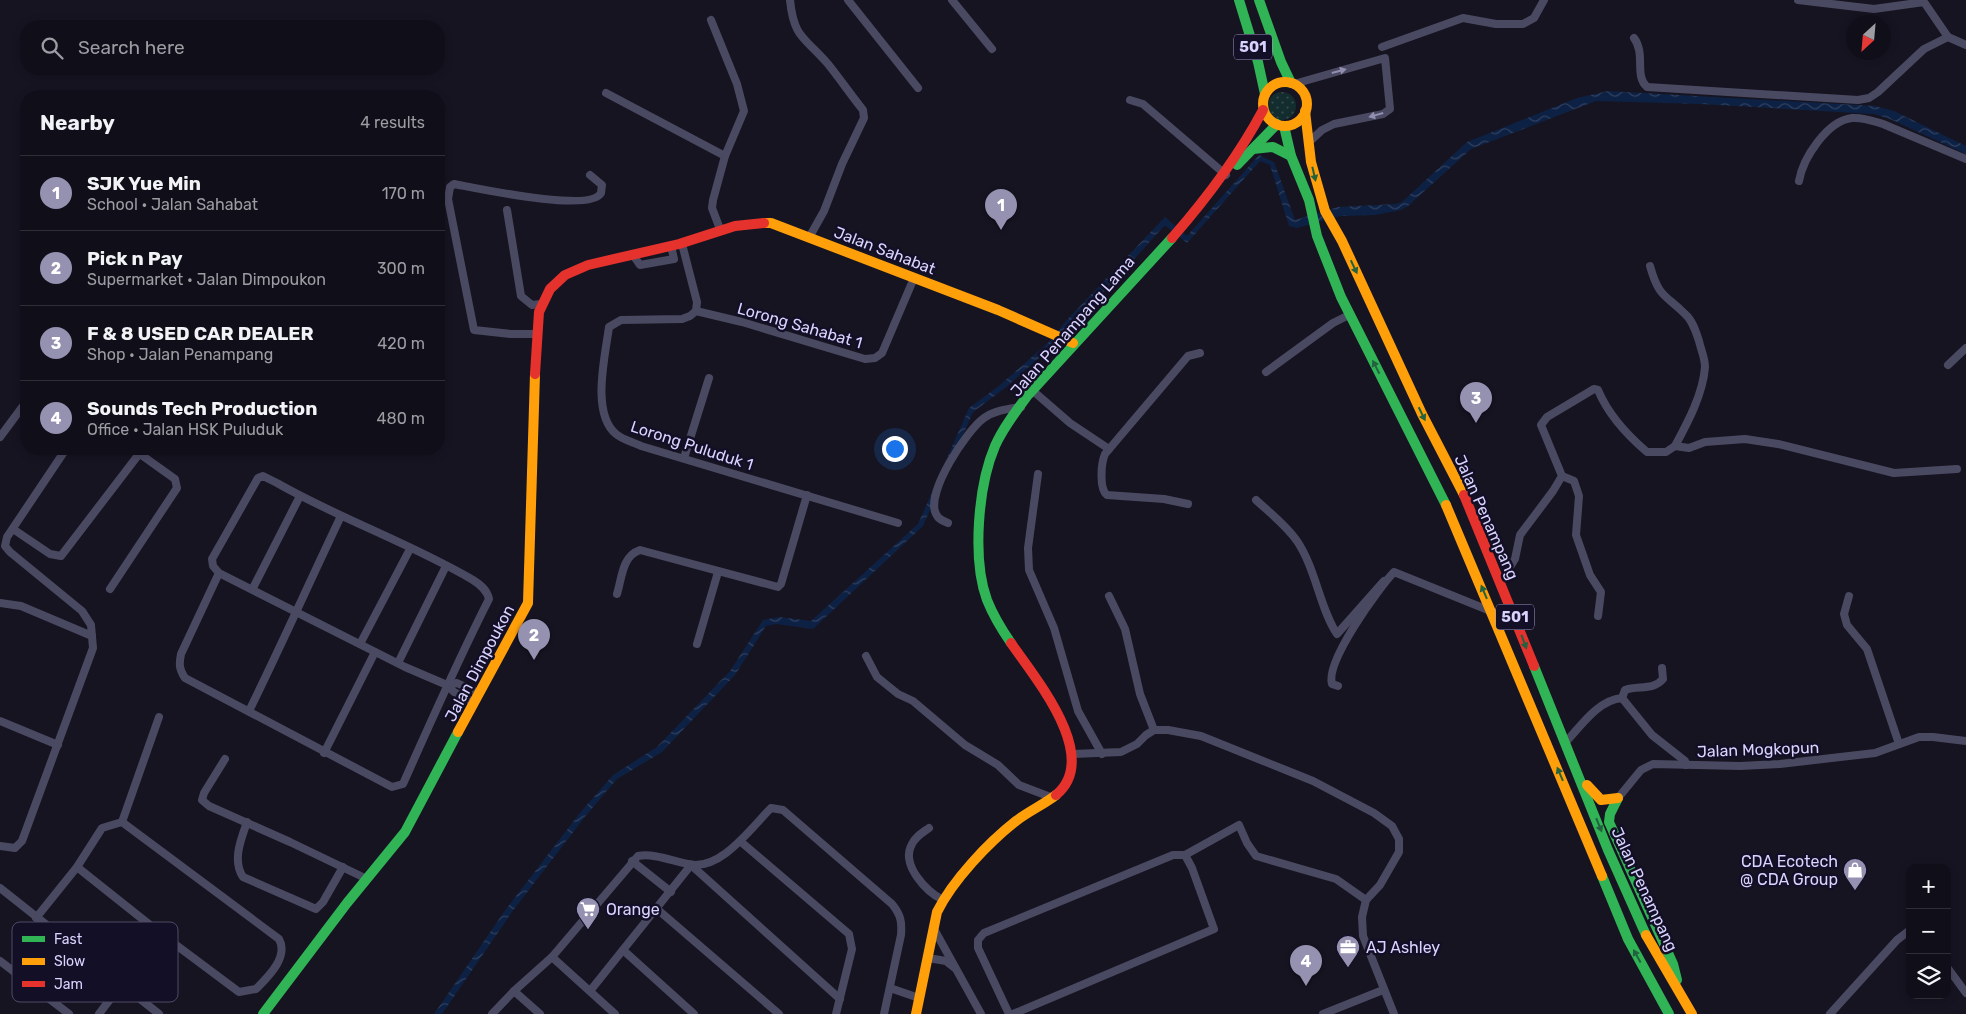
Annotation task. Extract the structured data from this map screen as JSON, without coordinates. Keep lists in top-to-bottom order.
{
  "streets": {
    "main road": [
      "501",
      "Jalan Sahabat",
      "Jalan Penampang Lama",
      "Jalan Penampang",
      "Jalan Dimpoukon"
    ],
    "street": ["Lorong Sahabat 1", "Lorong Puluduk 1", "Jalan Mogkopun"]
  },
  "crossings": [
    ["501", "Jalan Penampang Lama"],
    ["501", "Jalan Penampang"],
    ["Jalan Sahabat", "Lorong Sahabat 1"],
    ["Jalan Sahabat", "Jalan Penampang Lama"],
    ["Jalan Sahabat", "Jalan Dimpoukon"],
    ["Lorong Sahabat 1", "Lorong Puluduk 1"],
    ["Jalan Penampang Lama", "Jalan Penampang"]
  ],
  "places": {
    "shop": ["CDA Ecotech @ CDA Group"],
    "supermarket": ["Orange"],
    "office": ["AJ Ashley"]
  },
  "legend": ["Fast", "Slow", "Jam"],
  "north": "bottom left",
  "page": {
    "search": "Search here",
    "heading": ["Nearby", "4 results"],
    "list": [
      {
        "mark": "1",
        "name": "SJK Yue Min",
        "note": "School · Jalan Sahabat",
        "value": "170 m"
      },
      {
        "mark": "2",
        "name": "Pick n Pay",
        "note": "Supermarket · Jalan Dimpoukon",
        "value": "300 m"
      },
      {
        "mark": "3",
        "name": "F & 8 USED CAR DEALER",
        "note": "Shop · Jalan Penampang",
        "value": "420 m"
      },
      {
        "mark": "4",
        "name": "Sounds Tech Production",
        "note": "Office · Jalan HSK Puluduk",
        "value": "480 m"
      }
    ],
    "pins": [
      "1",
      "3",
      "2",
      "4"
    ],
    "map_buttons": ["+", "−"]
  }
}
